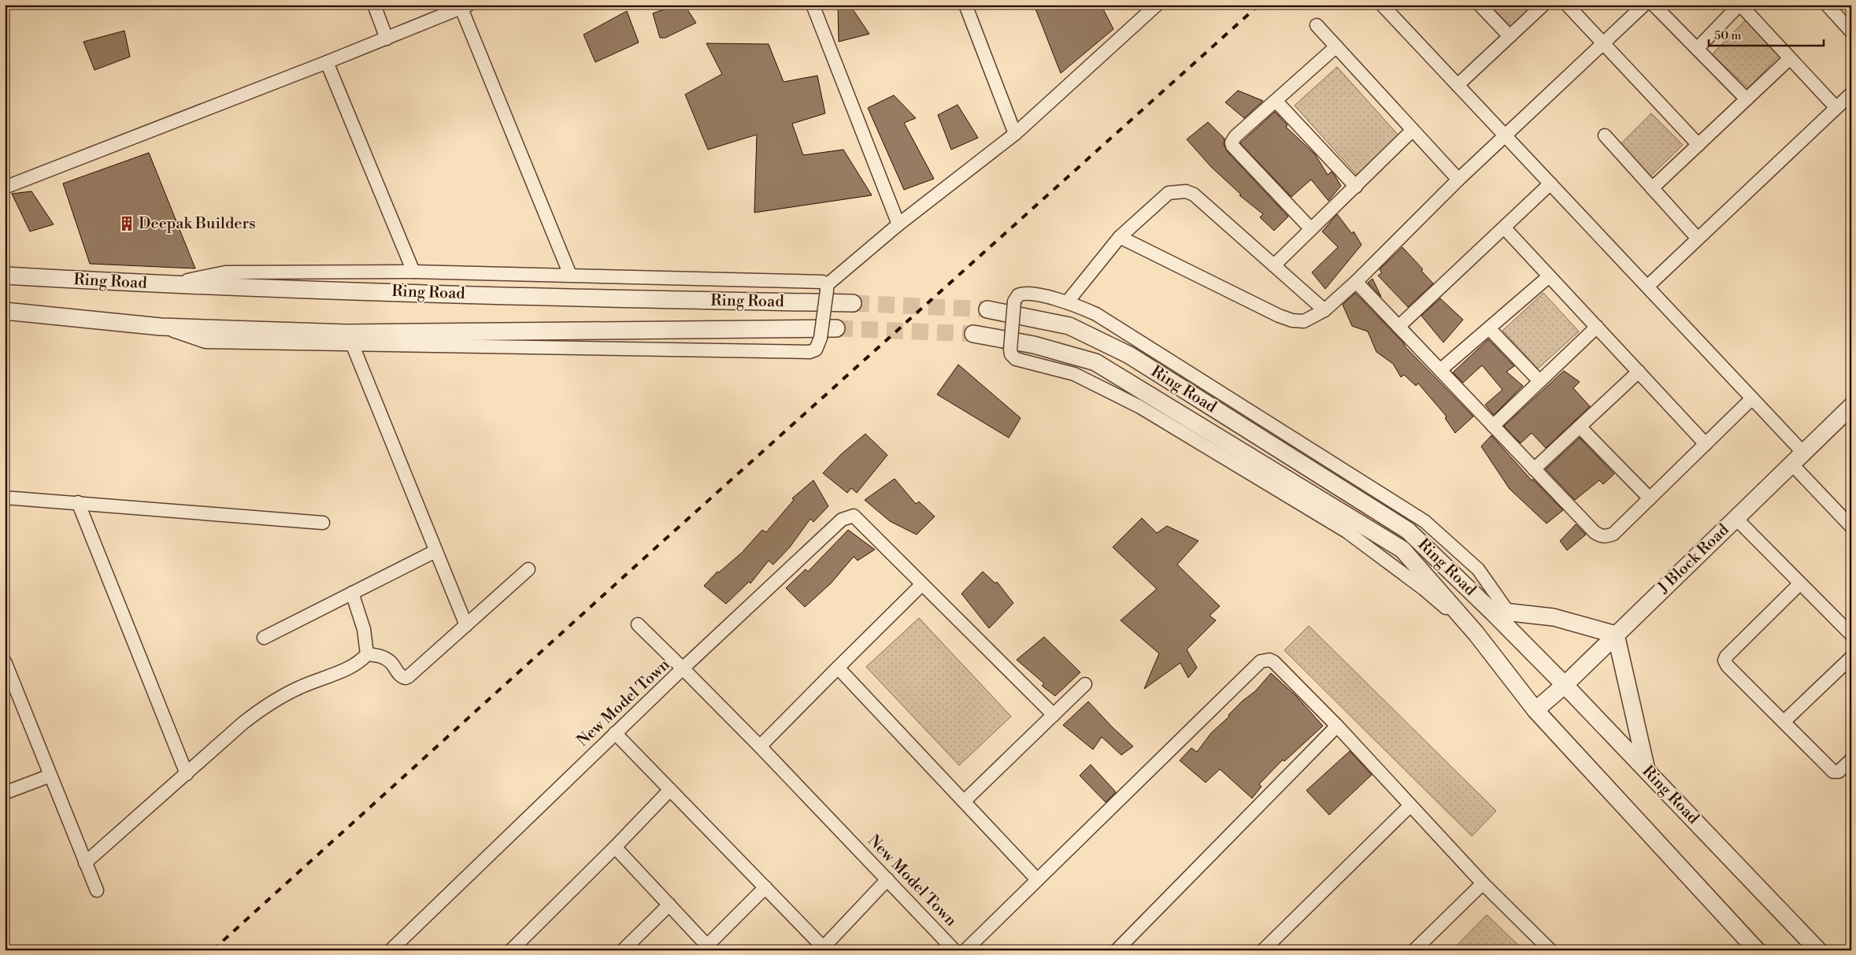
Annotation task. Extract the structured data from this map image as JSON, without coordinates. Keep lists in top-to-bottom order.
{
  "streets": {
    "street": ["Ring Road", "J Block Road", "New Model Town"]
  },
  "crossings": [
    ["Ring Road", "J Block Road"]
  ],
  "places": {
    "building": ["Deepak Builders"]
  },
  "scale_bar": "50 m"
}
